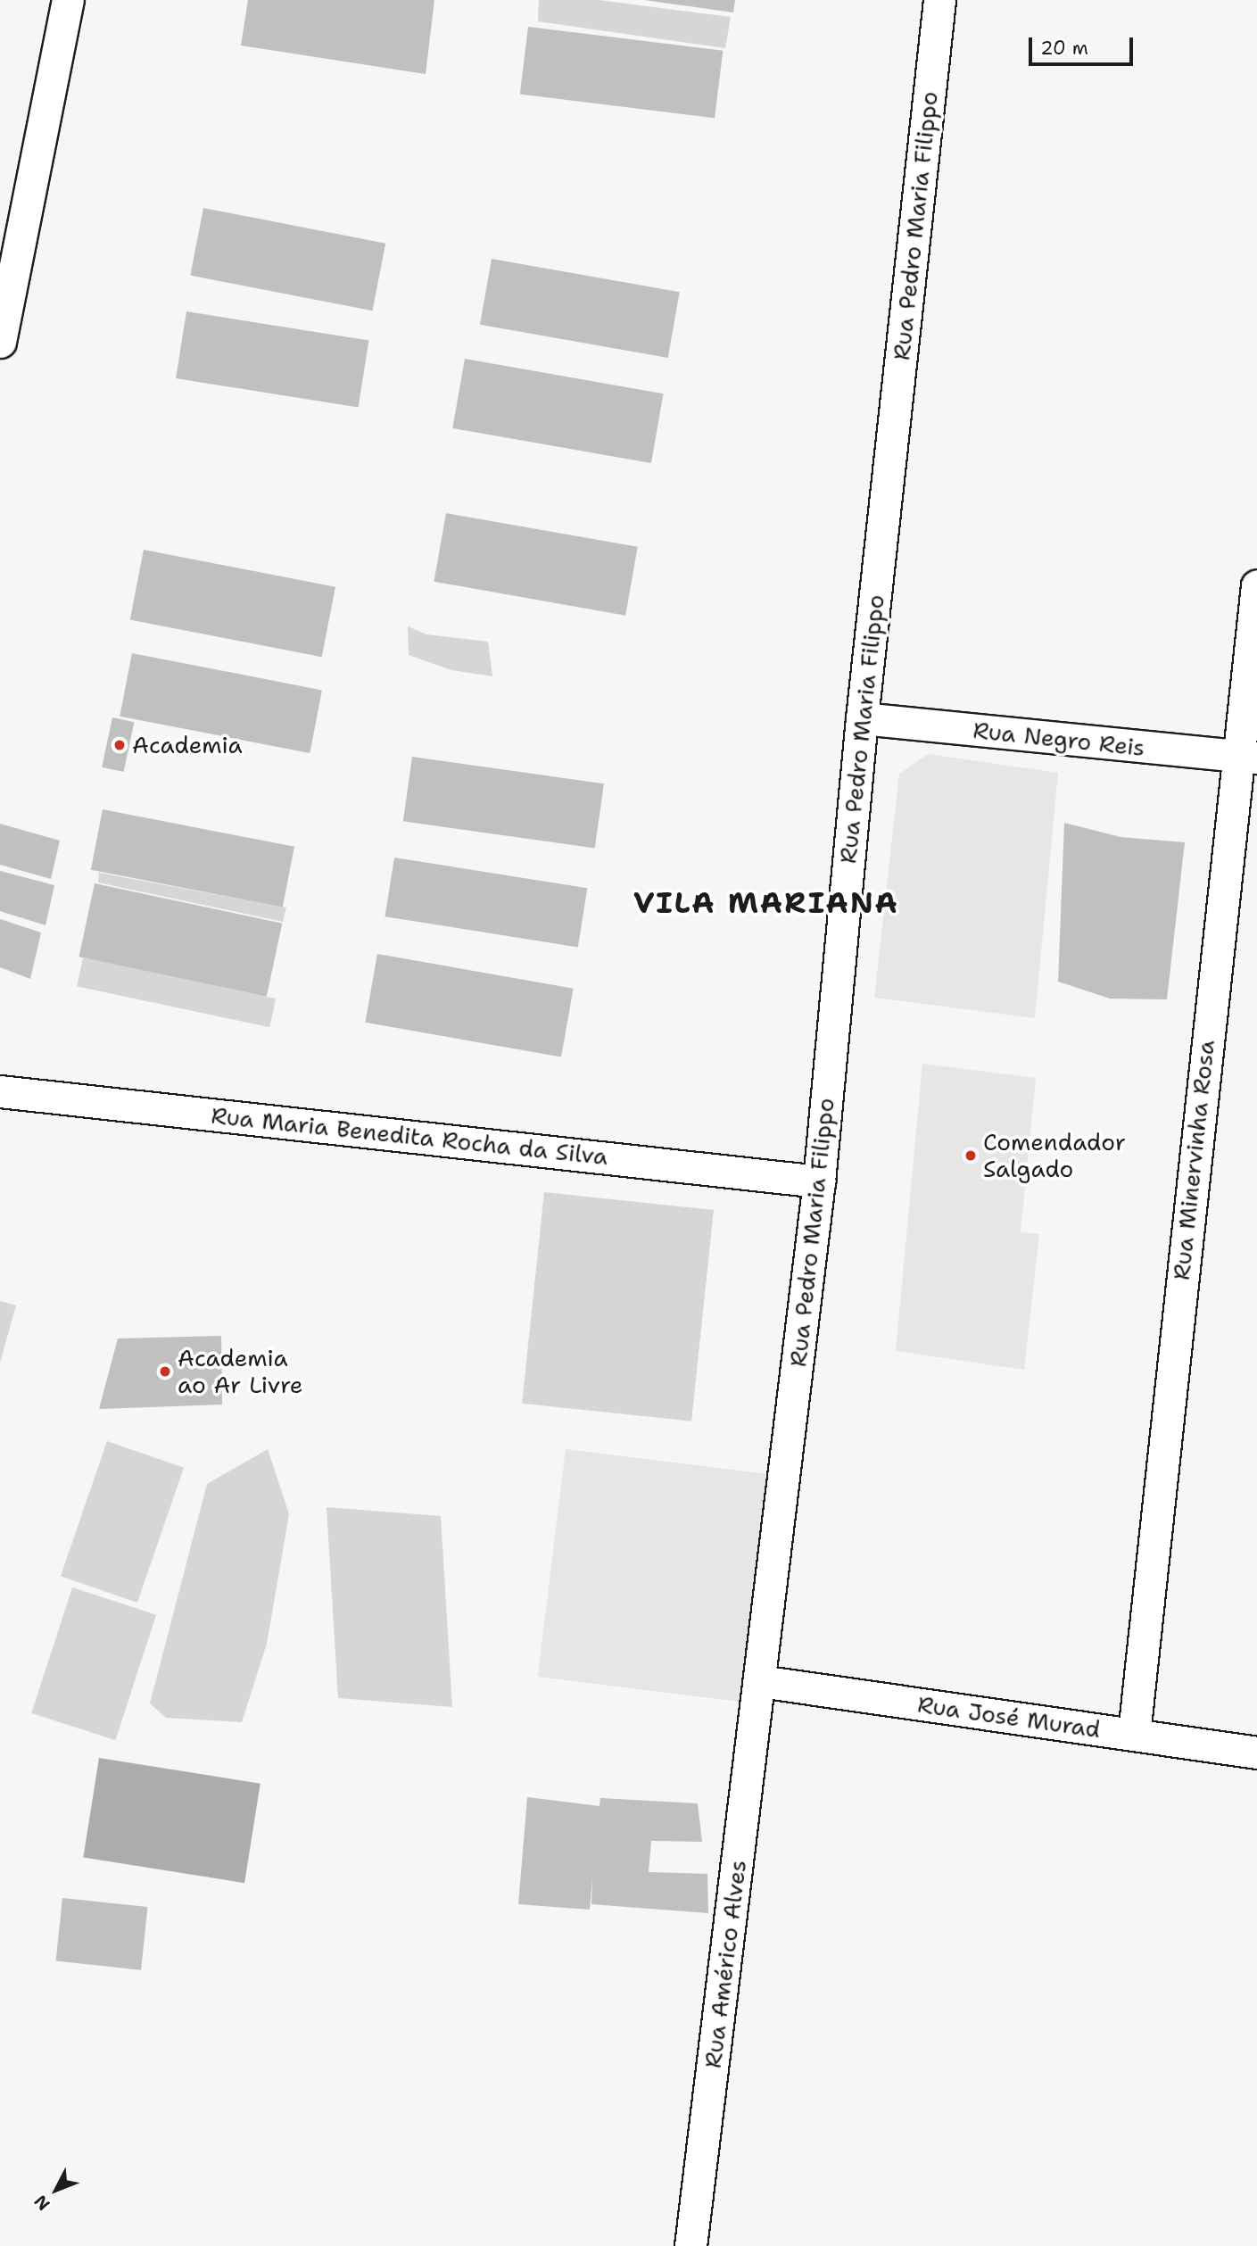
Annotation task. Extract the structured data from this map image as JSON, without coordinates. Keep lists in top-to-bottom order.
{
  "streets": {
    "street": [
      "Rua Pedro Maria Filippo",
      "Rua Negro Reis",
      "Rua Maria Benedita Rocha da Silva",
      "Rua Minervinha Rosa",
      "Rua José Murad",
      "Rua Américo Alves"
    ]
  },
  "crossings": [
    ["Rua Pedro Maria Filippo", "Rua Negro Reis"],
    ["Rua Pedro Maria Filippo", "Rua Maria Benedita Rocha da Silva"],
    ["Rua Pedro Maria Filippo", "Rua José Murad"],
    ["Rua Pedro Maria Filippo", "Rua Américo Alves"],
    ["Rua Negro Reis", "Rua Minervinha Rosa"],
    ["Rua Minervinha Rosa", "Rua José Murad"],
    ["Rua José Murad", "Rua Américo Alves"]
  ],
  "districts": ["VILA MARIANA"],
  "places": ["Academia", "Comendador Salgado", "Academia ao Ar Livre"],
  "scale_bar": "20 m",
  "north": "bottom left"
}
